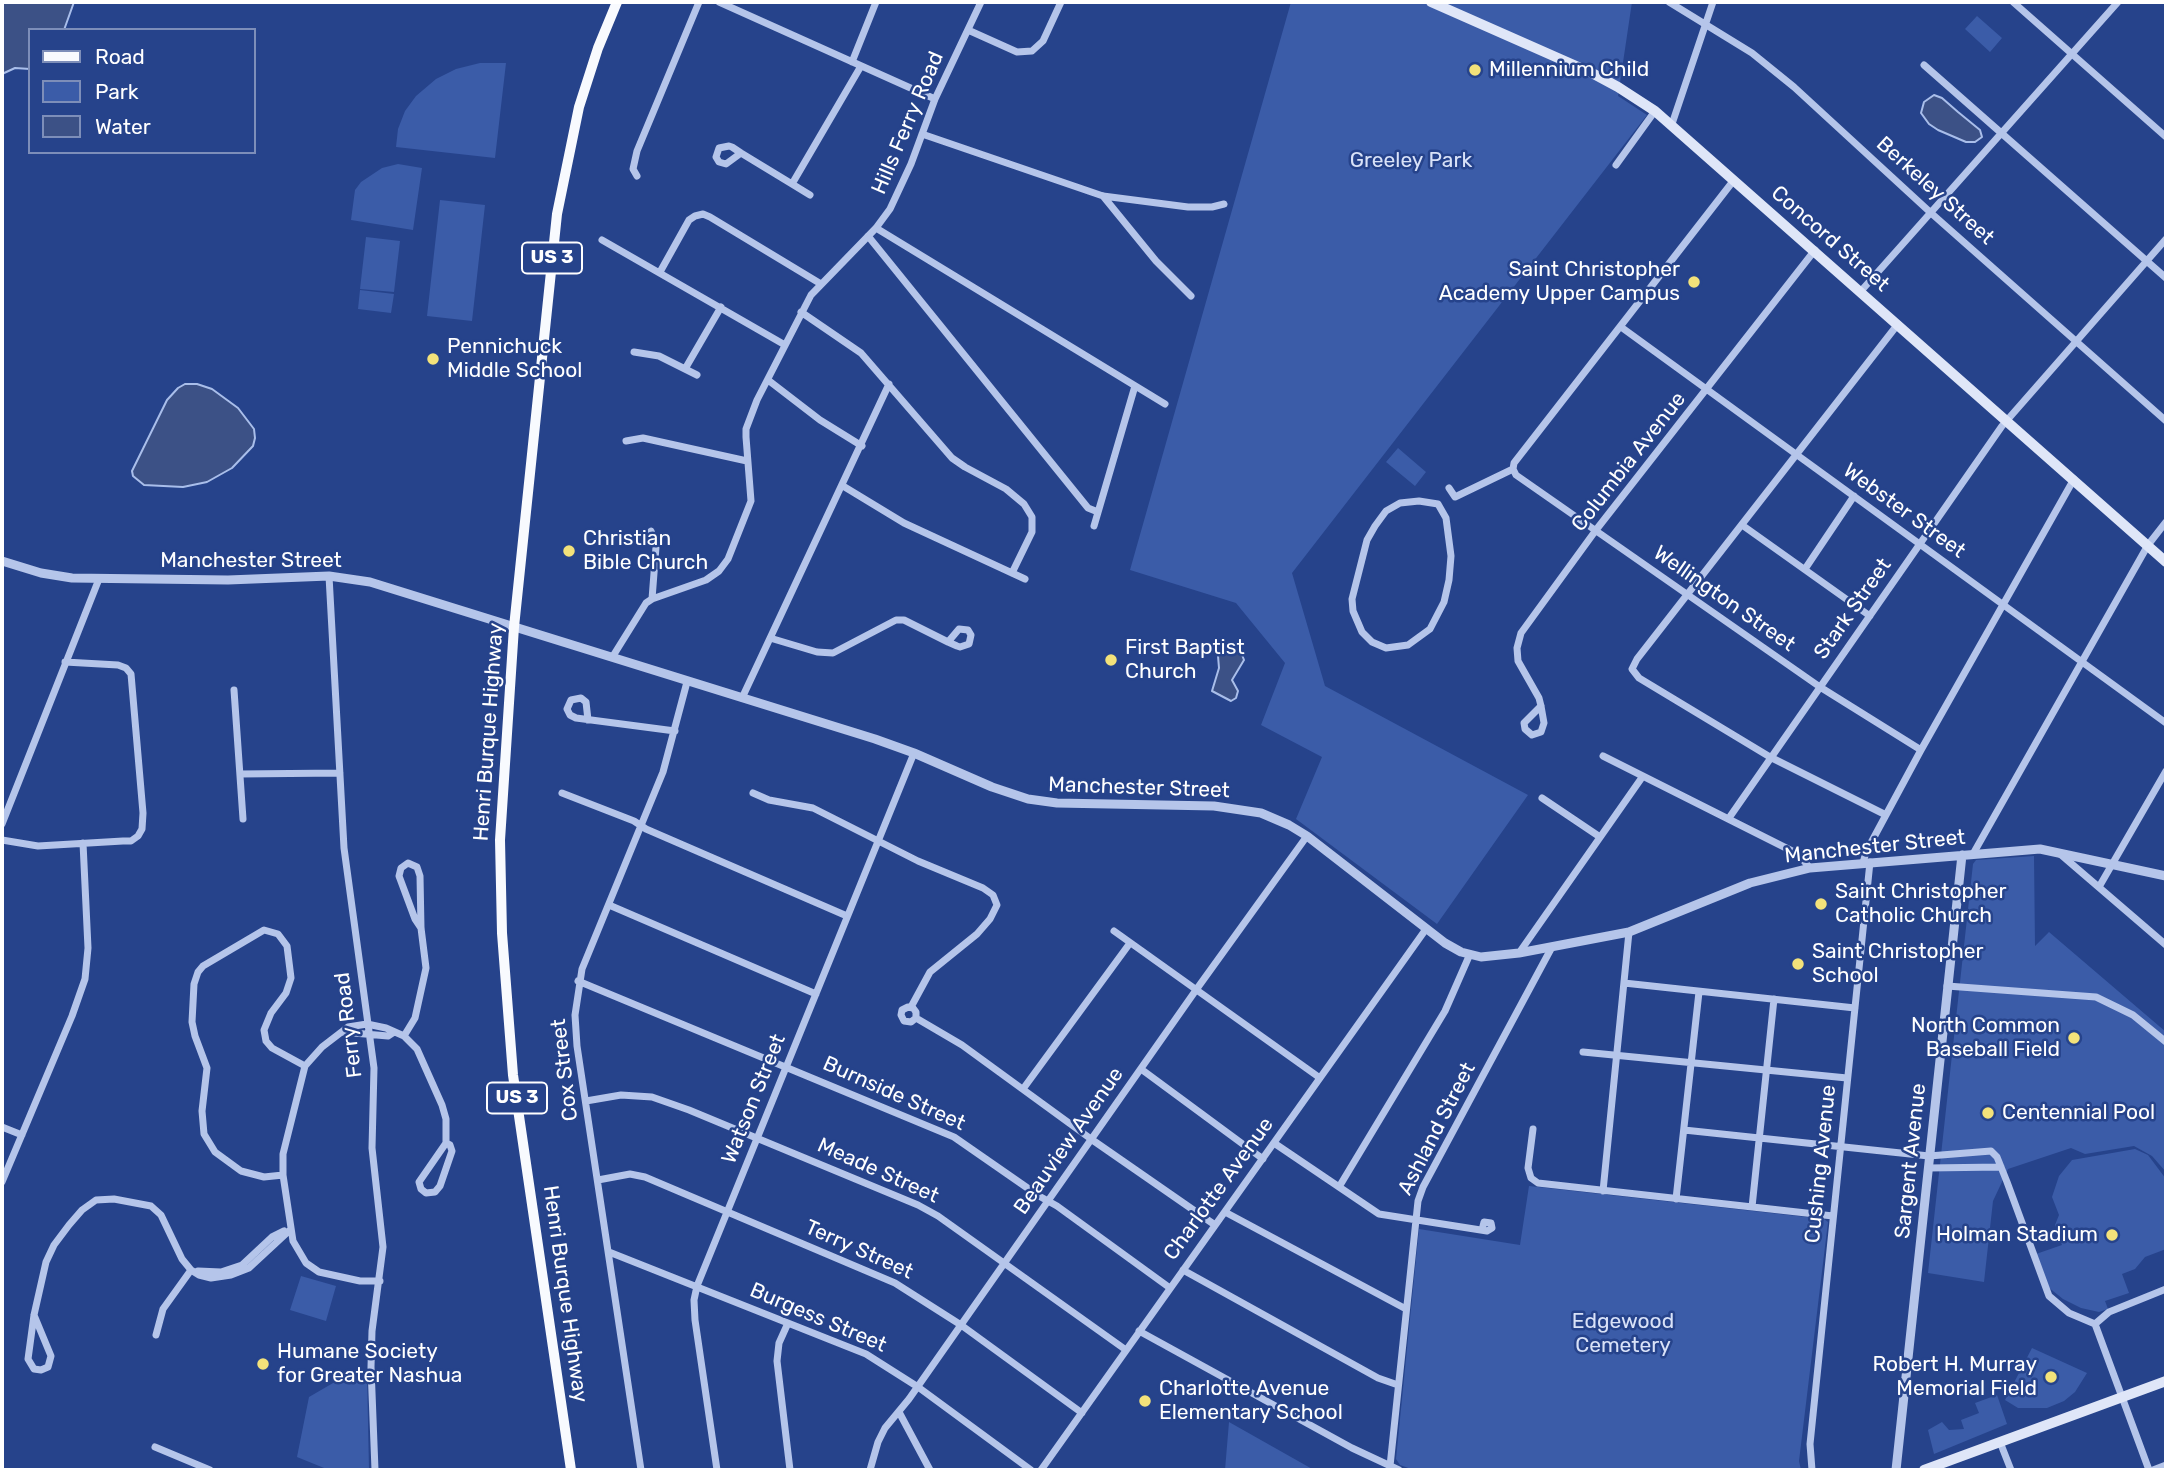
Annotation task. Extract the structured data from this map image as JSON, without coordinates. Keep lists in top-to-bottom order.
{
  "streets": {
    "main road": ["Concord Street", "US 3", "Henri Burque Highway"],
    "street": [
      "Hills Ferry Road",
      "Berkeley Street",
      "Columbia Avenue",
      "Webster Street",
      "Manchester Street",
      "Wellington Street",
      "Stark Street",
      "Ferry Road",
      "Cox Street",
      "Burnside Street",
      "Watson Street",
      "Ashland Street",
      "Beauview Avenue",
      "Sargent Avenue",
      "Cushing Avenue",
      "Meade Street",
      "Charlotte Avenue",
      "Terry Street",
      "Burgess Street"
    ]
  },
  "crossings": [
    ["Berkeley Street", "Stark Street"],
    ["Concord Street", "Columbia Avenue"],
    ["Concord Street", "Stark Street"],
    ["Concord Street", "Cushing Avenue"],
    ["Columbia Avenue", "Webster Street"],
    ["Columbia Avenue", "Wellington Street"],
    ["Webster Street", "Stark Street"],
    ["Webster Street", "Cushing Avenue"],
    ["Manchester Street", "Henri Burque Highway"],
    ["Manchester Street", "Ferry Road"],
    ["Manchester Street", "Cox Street"],
    ["Manchester Street", "Watson Street"],
    ["Manchester Street", "Ashland Street"],
    ["Manchester Street", "Beauview Avenue"],
    ["Manchester Street", "Sargent Avenue"],
    ["Manchester Street", "Cushing Avenue"],
    ["Manchester Street", "Charlotte Avenue"],
    ["Wellington Street", "Stark Street"],
    ["Wellington Street", "Cushing Avenue"],
    ["Cox Street", "Burnside Street"],
    ["Cox Street", "Meade Street"],
    ["Cox Street", "Terry Street"],
    ["Cox Street", "Burgess Street"],
    ["Burnside Street", "Watson Street"],
    ["Burnside Street", "Beauview Avenue"],
    ["Burnside Street", "Charlotte Avenue"],
    ["Watson Street", "Meade Street"],
    ["Watson Street", "Terry Street"],
    ["Watson Street", "Burgess Street"],
    ["Beauview Avenue", "Meade Street"],
    ["Beauview Avenue", "Terry Street"],
    ["Beauview Avenue", "Burgess Street"],
    ["Meade Street", "Charlotte Avenue"],
    ["Charlotte Avenue", "Terry Street"]
  ],
  "parks": ["Greeley Park", "Edgewood Cemetery"],
  "places": [
    "Millennium Child",
    "Saint Christopher Academy Upper Campus",
    "Pennichuck Middle School",
    "Christian Bible Church",
    "First Baptist Church",
    "Saint Christopher Catholic Church",
    "Saint Christopher School",
    "North Common Baseball Field",
    "Centennial Pool",
    "Holman Stadium",
    "Humane Society for Greater Nashua",
    "Robert H. Murray Memorial Field",
    "Charlotte Avenue Elementary School"
  ],
  "legend": ["Road", "Park", "Water"]
}
